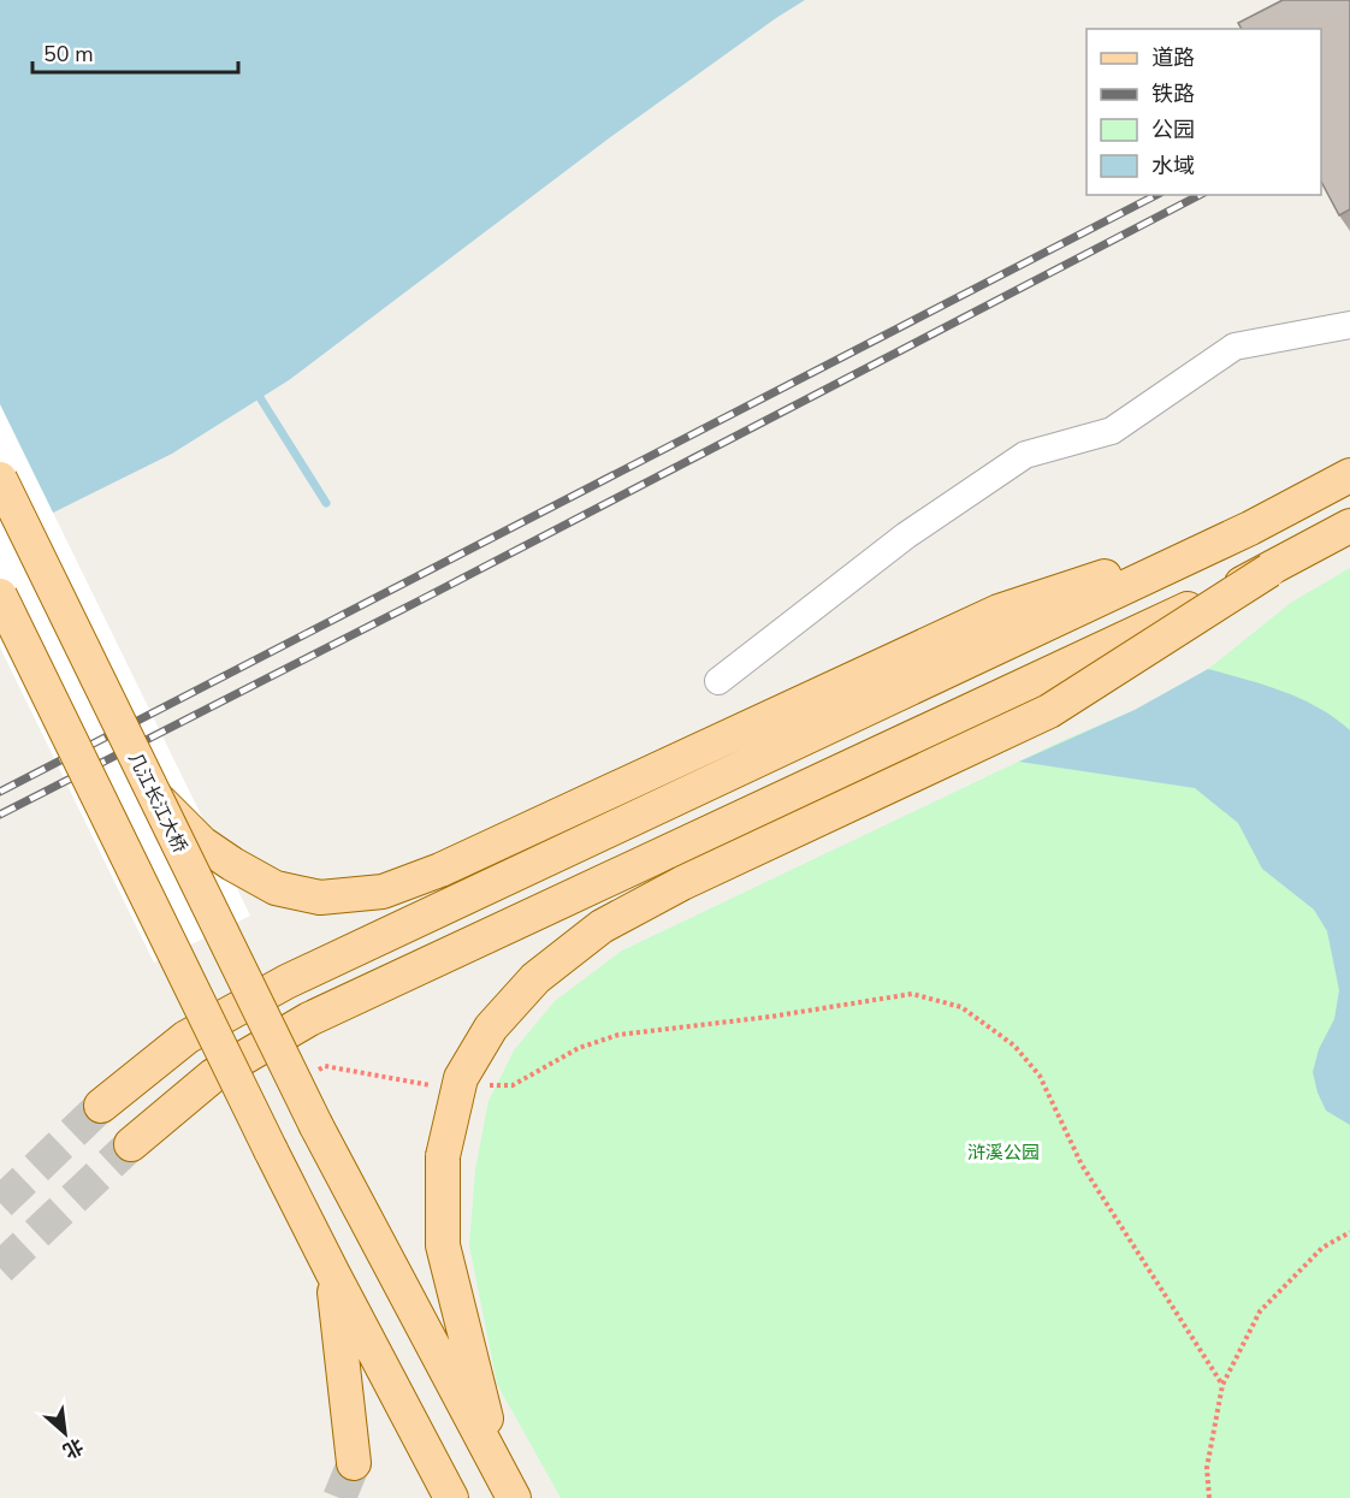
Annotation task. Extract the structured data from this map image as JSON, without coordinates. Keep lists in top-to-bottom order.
{
  "streets": {
    "main road": ["几江长江大桥"]
  },
  "parks": ["浒溪公园"],
  "legend": [
    "道路",
    "铁路",
    "公园",
    "水域"
  ],
  "scale_bar": "50 m",
  "north": "bottom right"
}
